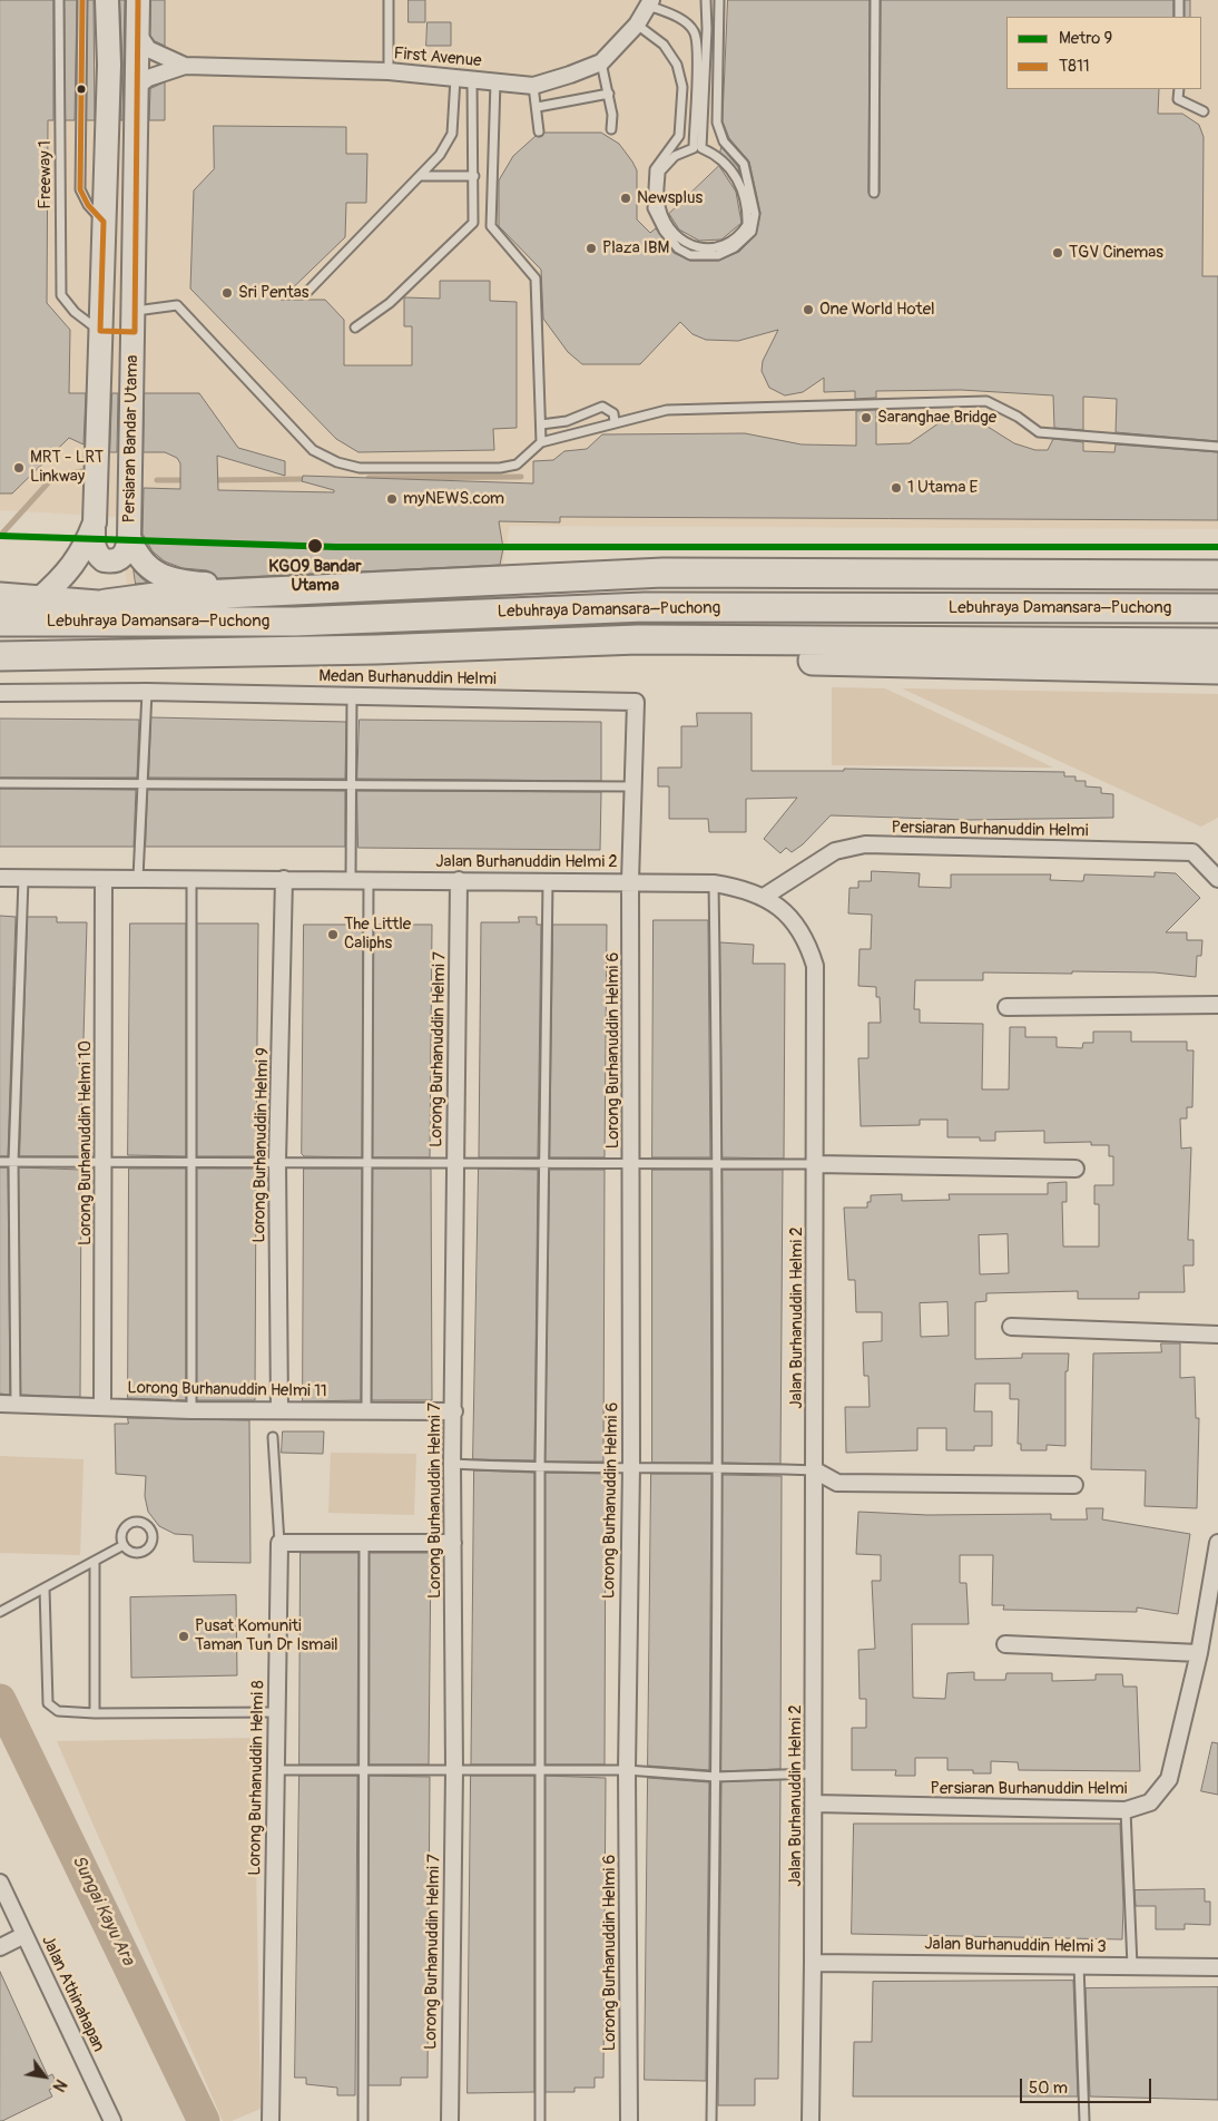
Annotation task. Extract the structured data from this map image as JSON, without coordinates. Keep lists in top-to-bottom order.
{
  "streets": {
    "highway": ["Lebuhraya Damansara–Puchong"],
    "main road": ["Persiaran Bandar Utama"],
    "street": [
      "First Avenue",
      "Medan Burhanuddin Helmi",
      "Persiaran Burhanuddin Helmi",
      "Jalan Burhanuddin Helmi 2",
      "Lorong Burhanuddin Helmi 7",
      "Lorong Burhanuddin Helmi 6",
      "Lorong Burhanuddin Helmi 10",
      "Lorong Burhanuddin Helmi 9",
      "Lorong Burhanuddin Helmi 11",
      "Lorong Burhanuddin Helmi 8",
      "Jalan Burhanuddin Helmi 3",
      "Jalan Athinahapan"
    ],
    "lane": ["Freeway 1"]
  },
  "crossings": [
    ["First Avenue", "Persiaran Bandar Utama"],
    ["Freeway 1", "Persiaran Bandar Utama"],
    ["Medan Burhanuddin Helmi", "Jalan Burhanuddin Helmi 2"],
    ["Medan Burhanuddin Helmi", "Lorong Burhanuddin Helmi 6"],
    ["Persiaran Burhanuddin Helmi", "Jalan Burhanuddin Helmi 2"],
    ["Jalan Burhanuddin Helmi 2", "Lorong Burhanuddin Helmi 7"],
    ["Jalan Burhanuddin Helmi 2", "Lorong Burhanuddin Helmi 6"],
    ["Jalan Burhanuddin Helmi 2", "Lorong Burhanuddin Helmi 10"],
    ["Jalan Burhanuddin Helmi 2", "Lorong Burhanuddin Helmi 9"],
    ["Jalan Burhanuddin Helmi 2", "Jalan Burhanuddin Helmi 3"],
    ["Lorong Burhanuddin Helmi 7", "Lorong Burhanuddin Helmi 11"],
    ["Lorong Burhanuddin Helmi 10", "Lorong Burhanuddin Helmi 11"],
    ["Lorong Burhanuddin Helmi 9", "Lorong Burhanuddin Helmi 11"]
  ],
  "water": ["Sungai Kayu Ara"],
  "places": [
    "Newsplus",
    "Plaza IBM",
    "TGV Cinemas",
    "Sri Pentas",
    "One World Hotel",
    "Saranghae Bridge",
    "MRT - LRT Linkway",
    "1 Utama E",
    "myNEWS.com",
    "KG09 Bandar Utama",
    "The Little Caliphs",
    "Pusat Komuniti Taman Tun Dr Ismail"
  ],
  "lines": ["transit line T811", "metro line 9"],
  "legend": ["Metro 9", "T811"],
  "scale_bar": "50 m",
  "north": "bottom right"
}
